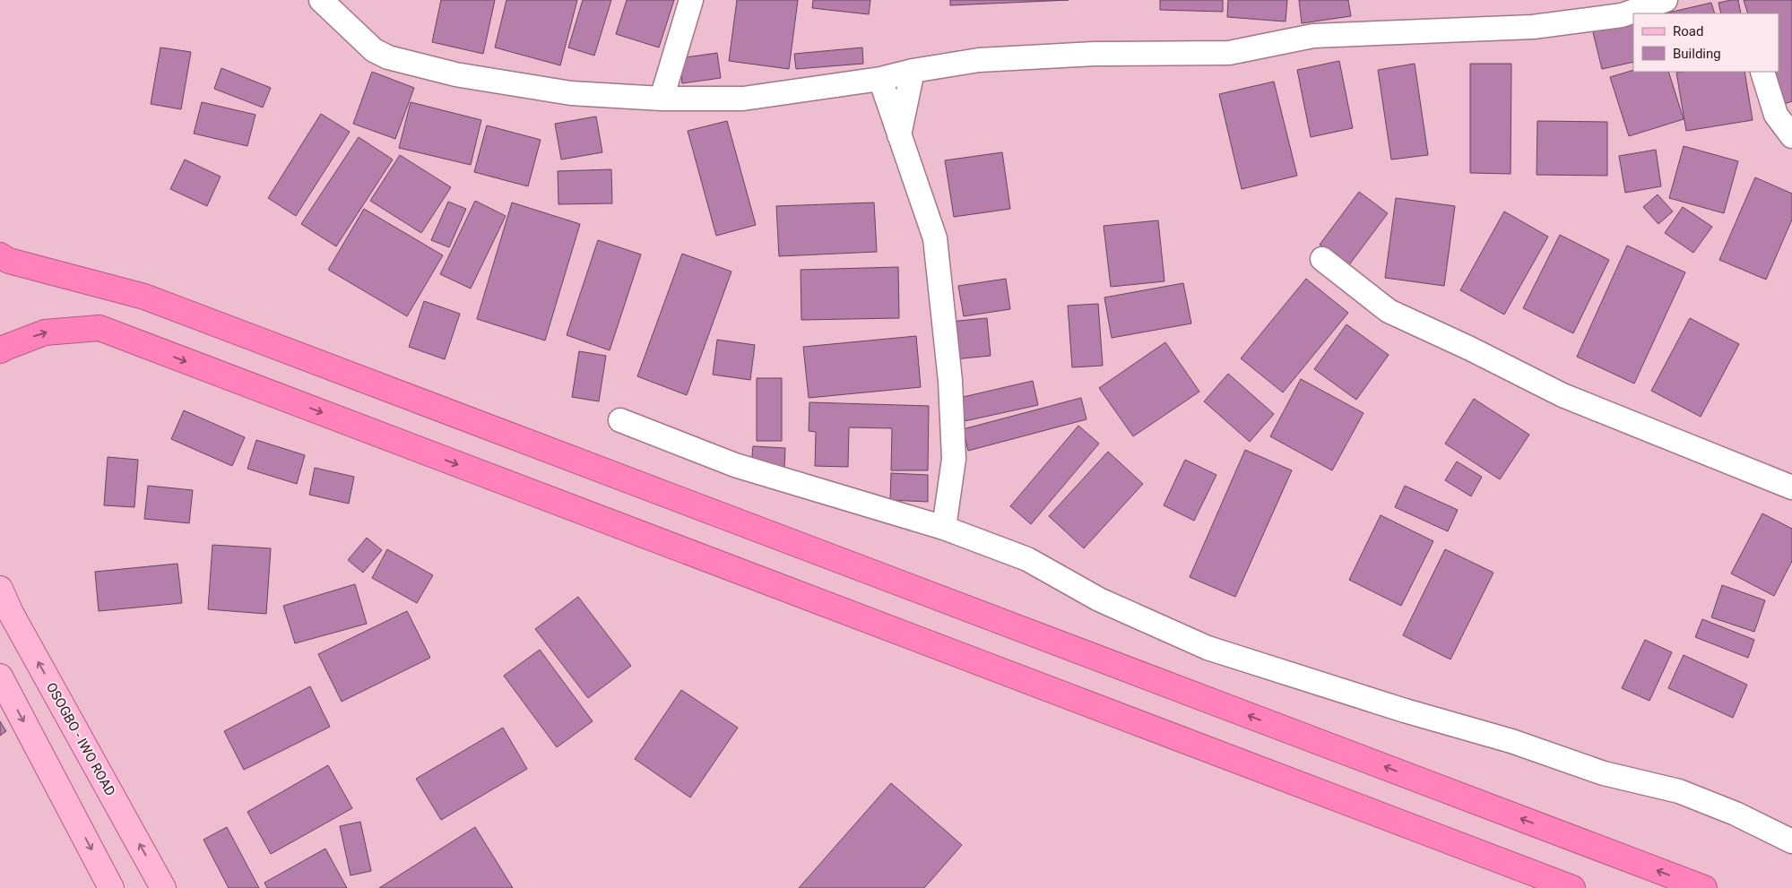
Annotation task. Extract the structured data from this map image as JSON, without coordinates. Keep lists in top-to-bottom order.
{
  "streets": {
    "main road": ["OSOGBO - IWO ROAD"]
  },
  "legend": ["Road", "Building"]
}
